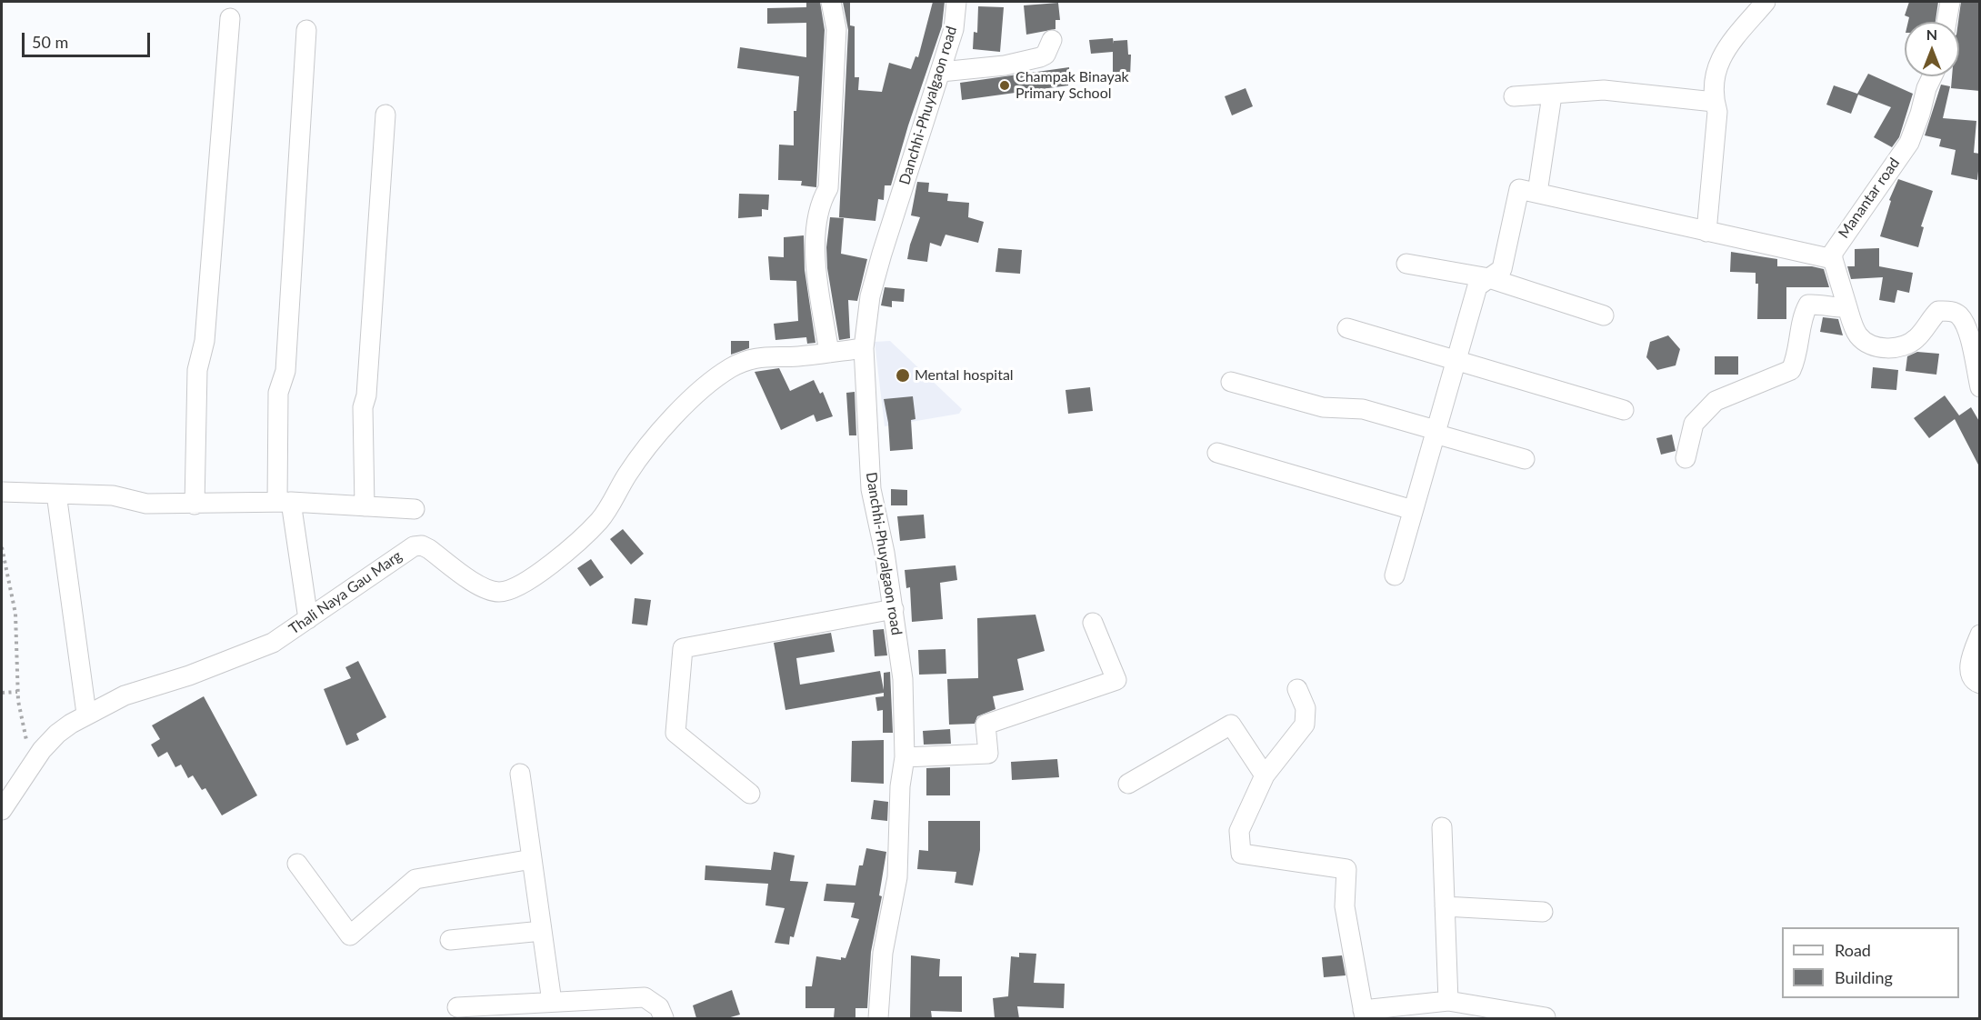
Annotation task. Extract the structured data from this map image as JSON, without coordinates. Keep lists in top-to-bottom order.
{
  "streets": {
    "street": ["Danchhi-Phuyalgaon road", "Manantar road", "Thali Naya Gau Marg"]
  },
  "crossings": [
    ["Danchhi-Phuyalgaon road", "Thali Naya Gau Marg"]
  ],
  "places": ["Champak Binayak Primary School", "Mental hospital"],
  "legend": ["Road", "Building"],
  "scale_bar": "50 m",
  "north": "top"
}
